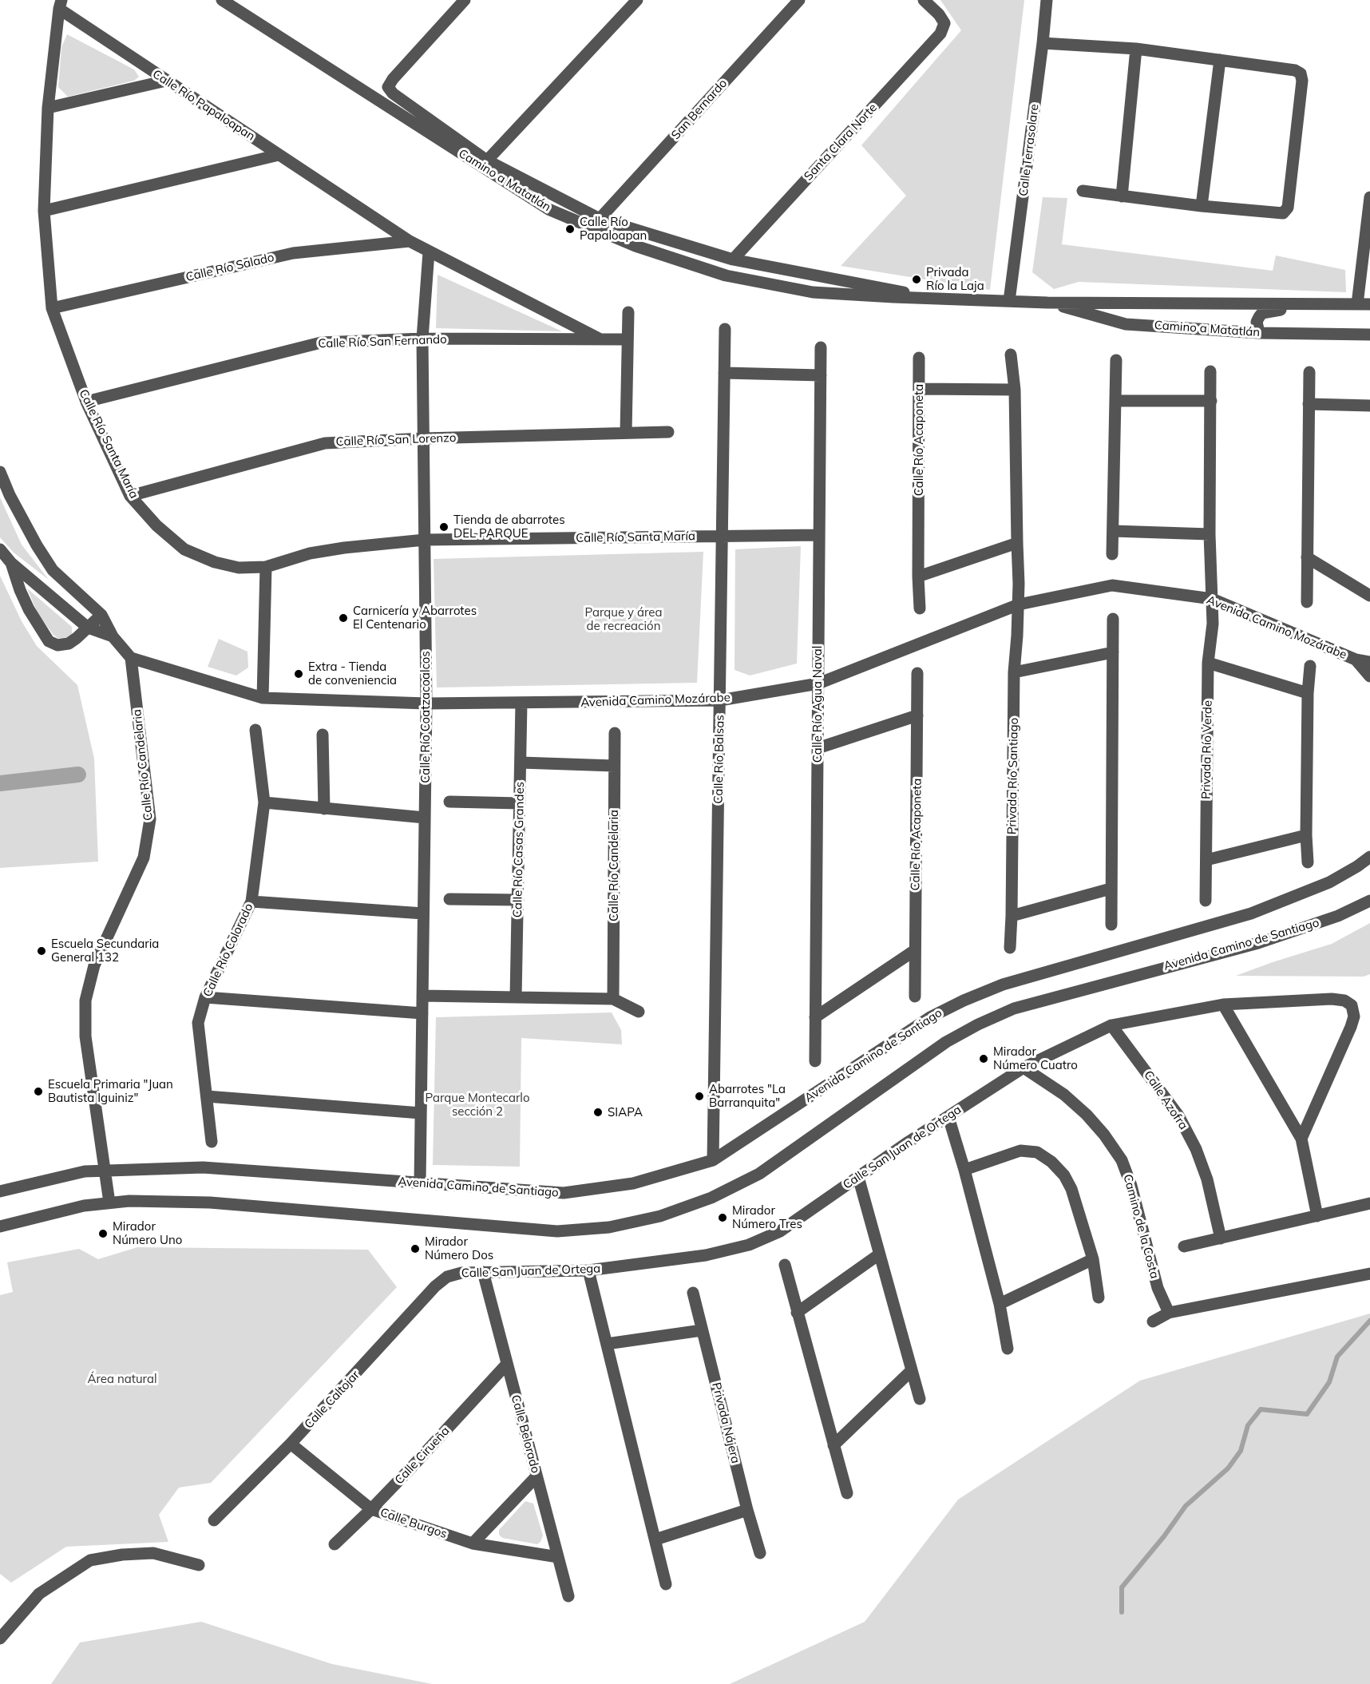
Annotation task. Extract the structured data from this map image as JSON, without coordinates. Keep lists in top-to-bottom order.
{
  "streets": {
    "street": [
      "Calle Río Papaloapan",
      "San Bernardo",
      "Santa Clara Norte",
      "Calle Terrasolare",
      "Camino a Matatlán",
      "Calle Río Salado",
      "Calle Río San Fernando",
      "Calle Río San Lorenzo",
      "Calle Río Acaponeta",
      "Calle Río Santa María",
      "Avenida Camino Mozárabe",
      "Calle Río Agua Naval",
      "Calle Río Coatzacoalcos",
      "Privada Río Verde",
      "Calle Río Balsas",
      "Calle Río Candelaria",
      "Privada Río Santiago",
      "Calle Río Casas Grandes",
      "Avenida Camino de Santiago",
      "Calle Río Colorado",
      "Calle Azofra",
      "Calle San Juan de Ortega",
      "Camino de la Costa",
      "Calle Caltojar",
      "Privada Nájera",
      "Calle Belorado",
      "Calle Cirueña",
      "Calle Burgos"
    ]
  },
  "crossings": [
    ["Calle Río Papaloapan", "Calle Río Salado"],
    ["Calle Río Papaloapan", "Calle Río San Fernando"],
    ["Calle Río Papaloapan", "Calle Río Santa María"],
    ["Calle Río Papaloapan", "Calle Río Coatzacoalcos"],
    ["Calle Terrasolare", "Camino a Matatlán"],
    ["Calle Río Salado", "Calle Río Santa María"],
    ["Calle Río San Fernando", "Calle Río Santa María"],
    ["Calle Río San Fernando", "Calle Río Coatzacoalcos"],
    ["Calle Río San Lorenzo", "Calle Río Santa María"],
    ["Calle Río San Lorenzo", "Calle Río Coatzacoalcos"],
    ["Calle Río Santa María", "Calle Río Agua Naval"],
    ["Calle Río Santa María", "Calle Río Coatzacoalcos"],
    ["Calle Río Santa María", "Calle Río Balsas"],
    ["Avenida Camino Mozárabe", "Calle Río Agua Naval"],
    ["Avenida Camino Mozárabe", "Calle Río Coatzacoalcos"],
    ["Avenida Camino Mozárabe", "Privada Río Verde"],
    ["Avenida Camino Mozárabe", "Calle Río Balsas"],
    ["Avenida Camino Mozárabe", "Calle Río Candelaria"],
    ["Avenida Camino Mozárabe", "Privada Río Santiago"],
    ["Avenida Camino Mozárabe", "Calle Río Casas Grandes"],
    ["Calle Río Coatzacoalcos", "Avenida Camino de Santiago"],
    ["Calle Río Balsas", "Avenida Camino de Santiago"],
    ["Calle Río Candelaria", "Avenida Camino de Santiago"],
    ["Calle Azofra", "Calle San Juan de Ortega"],
    ["Calle San Juan de Ortega", "Camino de la Costa"],
    ["Calle San Juan de Ortega", "Calle Caltojar"],
    ["Calle San Juan de Ortega", "Calle Belorado"],
    ["Calle Caltojar", "Calle Burgos"],
    ["Calle Belorado", "Calle Cirueña"],
    ["Calle Belorado", "Calle Burgos"],
    ["Calle Cirueña", "Calle Burgos"]
  ],
  "parks": ["Parque y área de recreación", "Parque Montecarlo sección 2", "Área natural"],
  "places": [
    "Calle Río Papaloapan",
    "Privada Río la Laja",
    "Tienda de abarrotes DEL PARQUE",
    "Carnicería y Abarrotes El Centenario",
    "Extra - Tienda de conveniencia",
    "Escuela Secundaria General 132",
    "Mirador Número Cuatro",
    "Escuela Primaria \"Juan Bautista Iguiniz\"",
    "Abarrotes \"La Barranquita\"",
    "SIAPA",
    "Mirador Número Tres",
    "Mirador Número Uno",
    "Mirador Número Dos"
  ]
}
